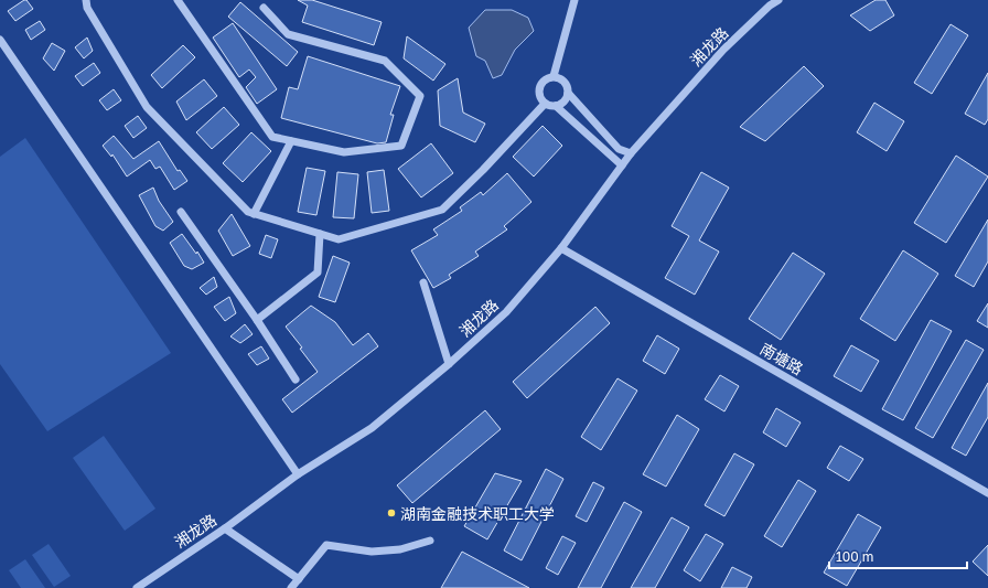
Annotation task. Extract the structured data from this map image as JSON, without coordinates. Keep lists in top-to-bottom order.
{
  "streets": {
    "street": ["湘龙路", "南塘路"]
  },
  "crossings": [
    ["湘龙路", "南塘路"]
  ],
  "places": ["湖南金融技术职工大学"],
  "scale_bar": "100 m"
}
